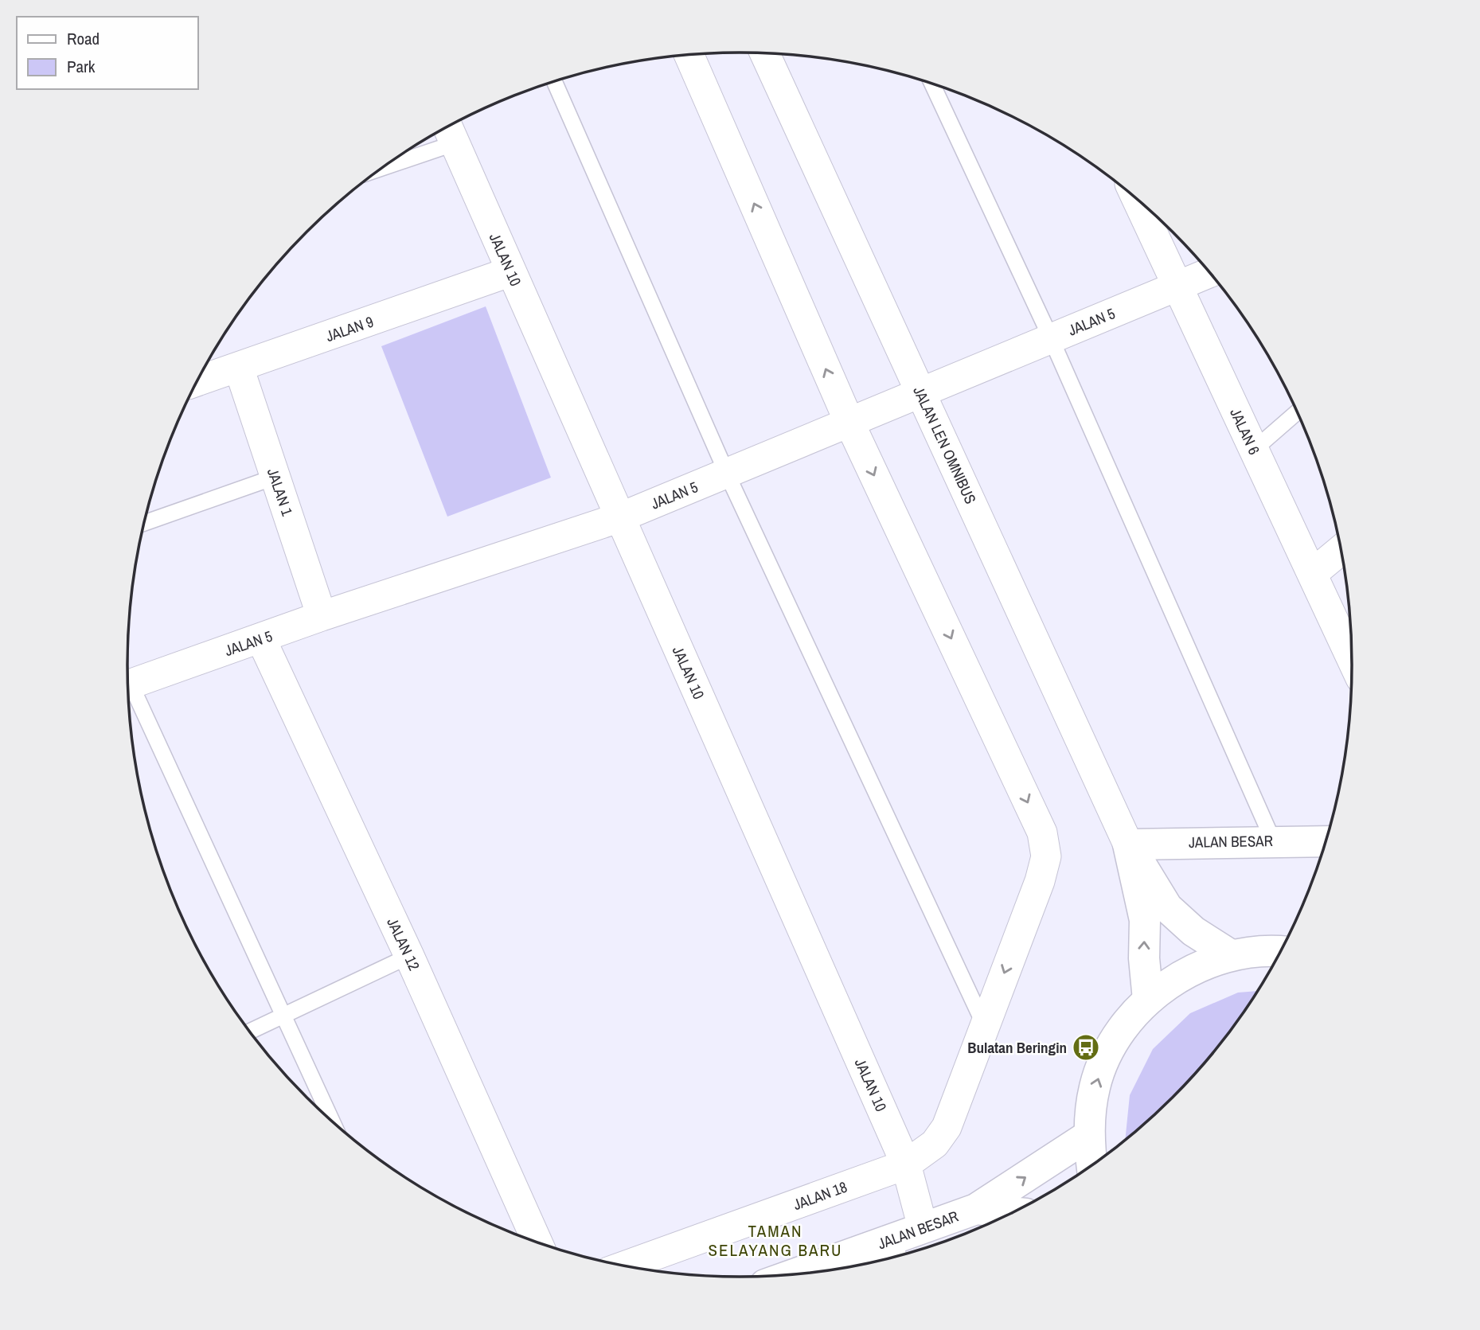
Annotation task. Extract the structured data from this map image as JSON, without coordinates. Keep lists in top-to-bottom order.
{
  "streets": {
    "street": [
      "JALAN 10",
      "JALAN 5",
      "JALAN 9",
      "JALAN 6",
      "JALAN LEN OMNIBUS",
      "JALAN 1",
      "JALAN BESAR",
      "JALAN 12",
      "JALAN 18"
    ]
  },
  "crossings": [
    ["JALAN 10", "JALAN 5"],
    ["JALAN 10", "JALAN 9"],
    ["JALAN 10", "JALAN BESAR"],
    ["JALAN 10", "JALAN 18"],
    ["JALAN 5", "JALAN 6"],
    ["JALAN 5", "JALAN LEN OMNIBUS"],
    ["JALAN 5", "JALAN 1"],
    ["JALAN 5", "JALAN 12"],
    ["JALAN 5", "JALAN 18"],
    ["JALAN 9", "JALAN 1"],
    ["JALAN LEN OMNIBUS", "JALAN BESAR"]
  ],
  "districts": ["TAMAN SELAYANG BARU"],
  "places": {
    "bus stop": ["Bulatan Beringin"]
  },
  "legend": ["Road", "Park"]
}
